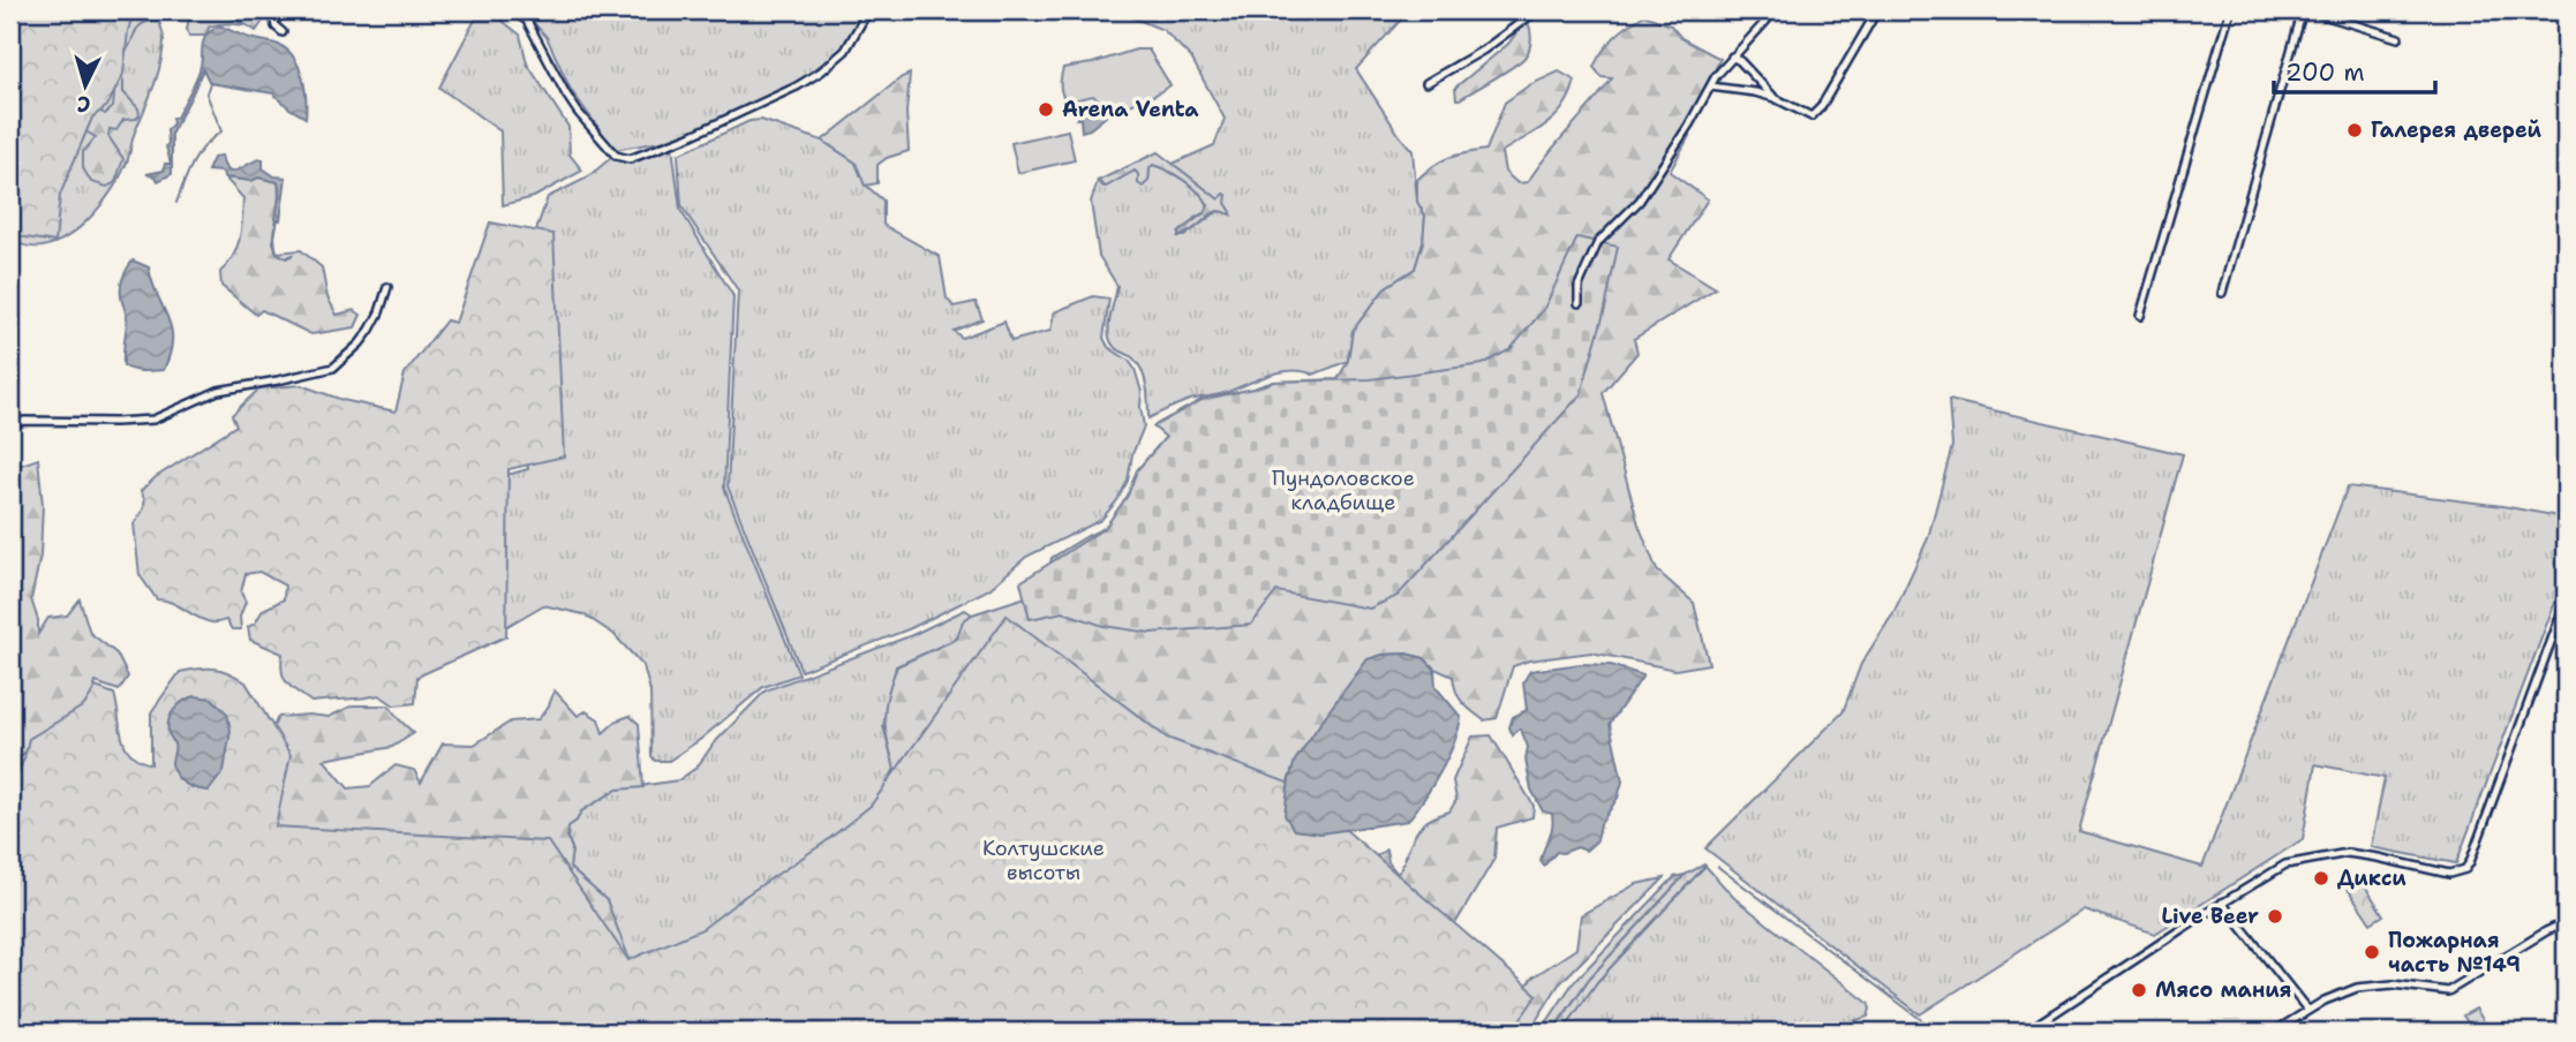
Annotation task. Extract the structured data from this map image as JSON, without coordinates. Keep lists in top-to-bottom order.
{
  "parks": ["Пундоловское кладбище", "Колтушские высоты"],
  "places": [
    "Arena Venta",
    "Галерея дверей",
    "Дикси",
    "Live Beer",
    "Пожарная чаcть №149",
    "Мясо мания"
  ],
  "scale_bar": "200 m",
  "north": "bottom"
}
